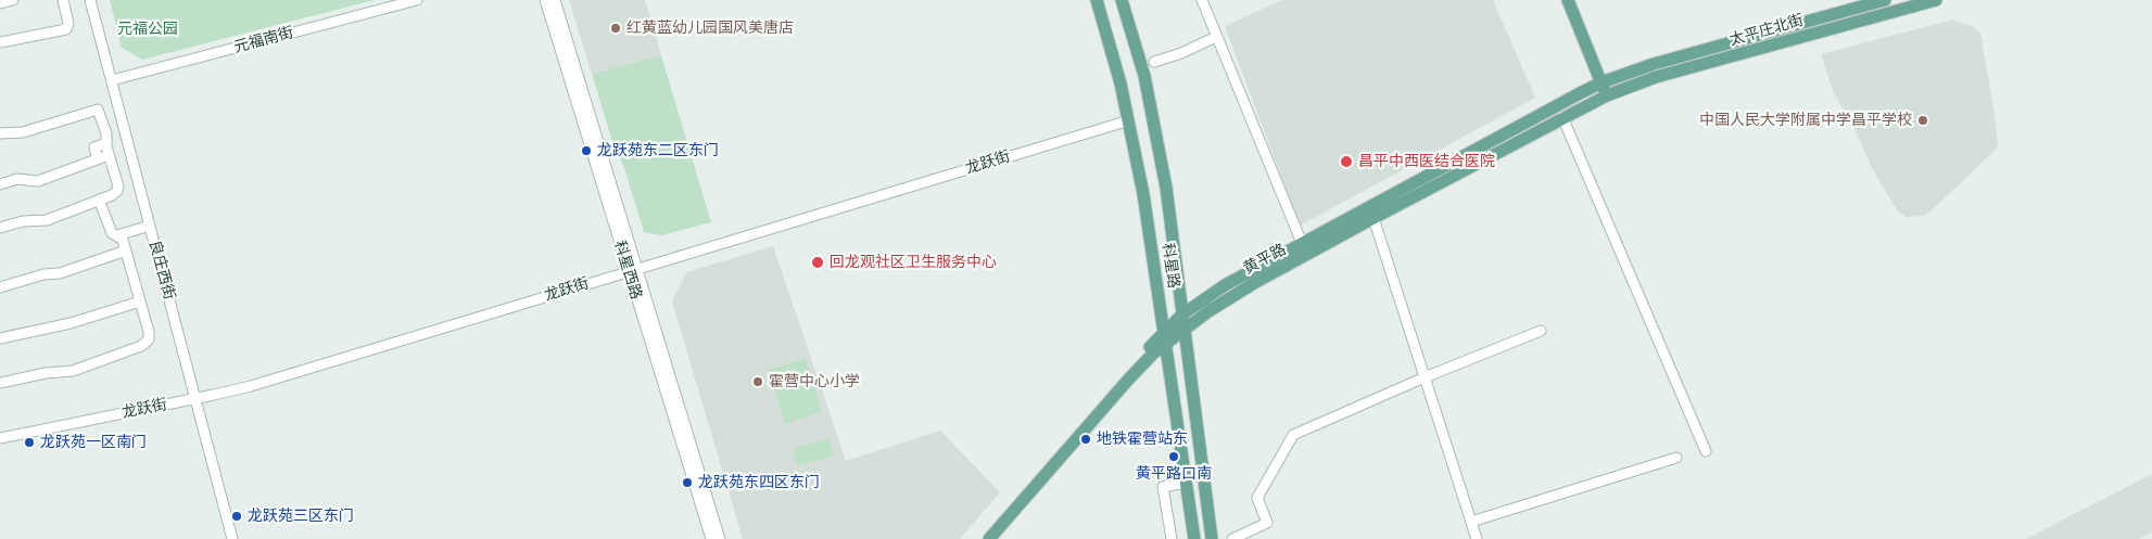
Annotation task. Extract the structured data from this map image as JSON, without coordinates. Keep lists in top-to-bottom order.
{
  "streets": {
    "main road": ["太平庄北街", "黄平路", "科星路"],
    "street": [
      "元福南街",
      "龙跃街",
      "良庄西街",
      "科星西路"
    ]
  },
  "crossings": [
    ["太平庄北街", "黄平路"],
    ["元福南街", "良庄西街"],
    ["龙跃街", "科星路"],
    ["龙跃街", "良庄西街"],
    ["龙跃街", "科星西路"],
    ["黄平路", "科星路"]
  ],
  "parks": ["元福公园"],
  "places": [
    "红黄蓝幼儿园国风美唐店",
    "中国人民大学附属中学昌平学校",
    "龙跃苑东二区东门",
    "昌平中西医结合医院",
    "回龙观社区卫生服务中心",
    "霍营中心小学",
    "地铁霍营站东",
    "龙跃苑一区南门",
    "黄平路口南",
    "龙跃苑东四区东门",
    "龙跃苑三区东门"
  ]
}
